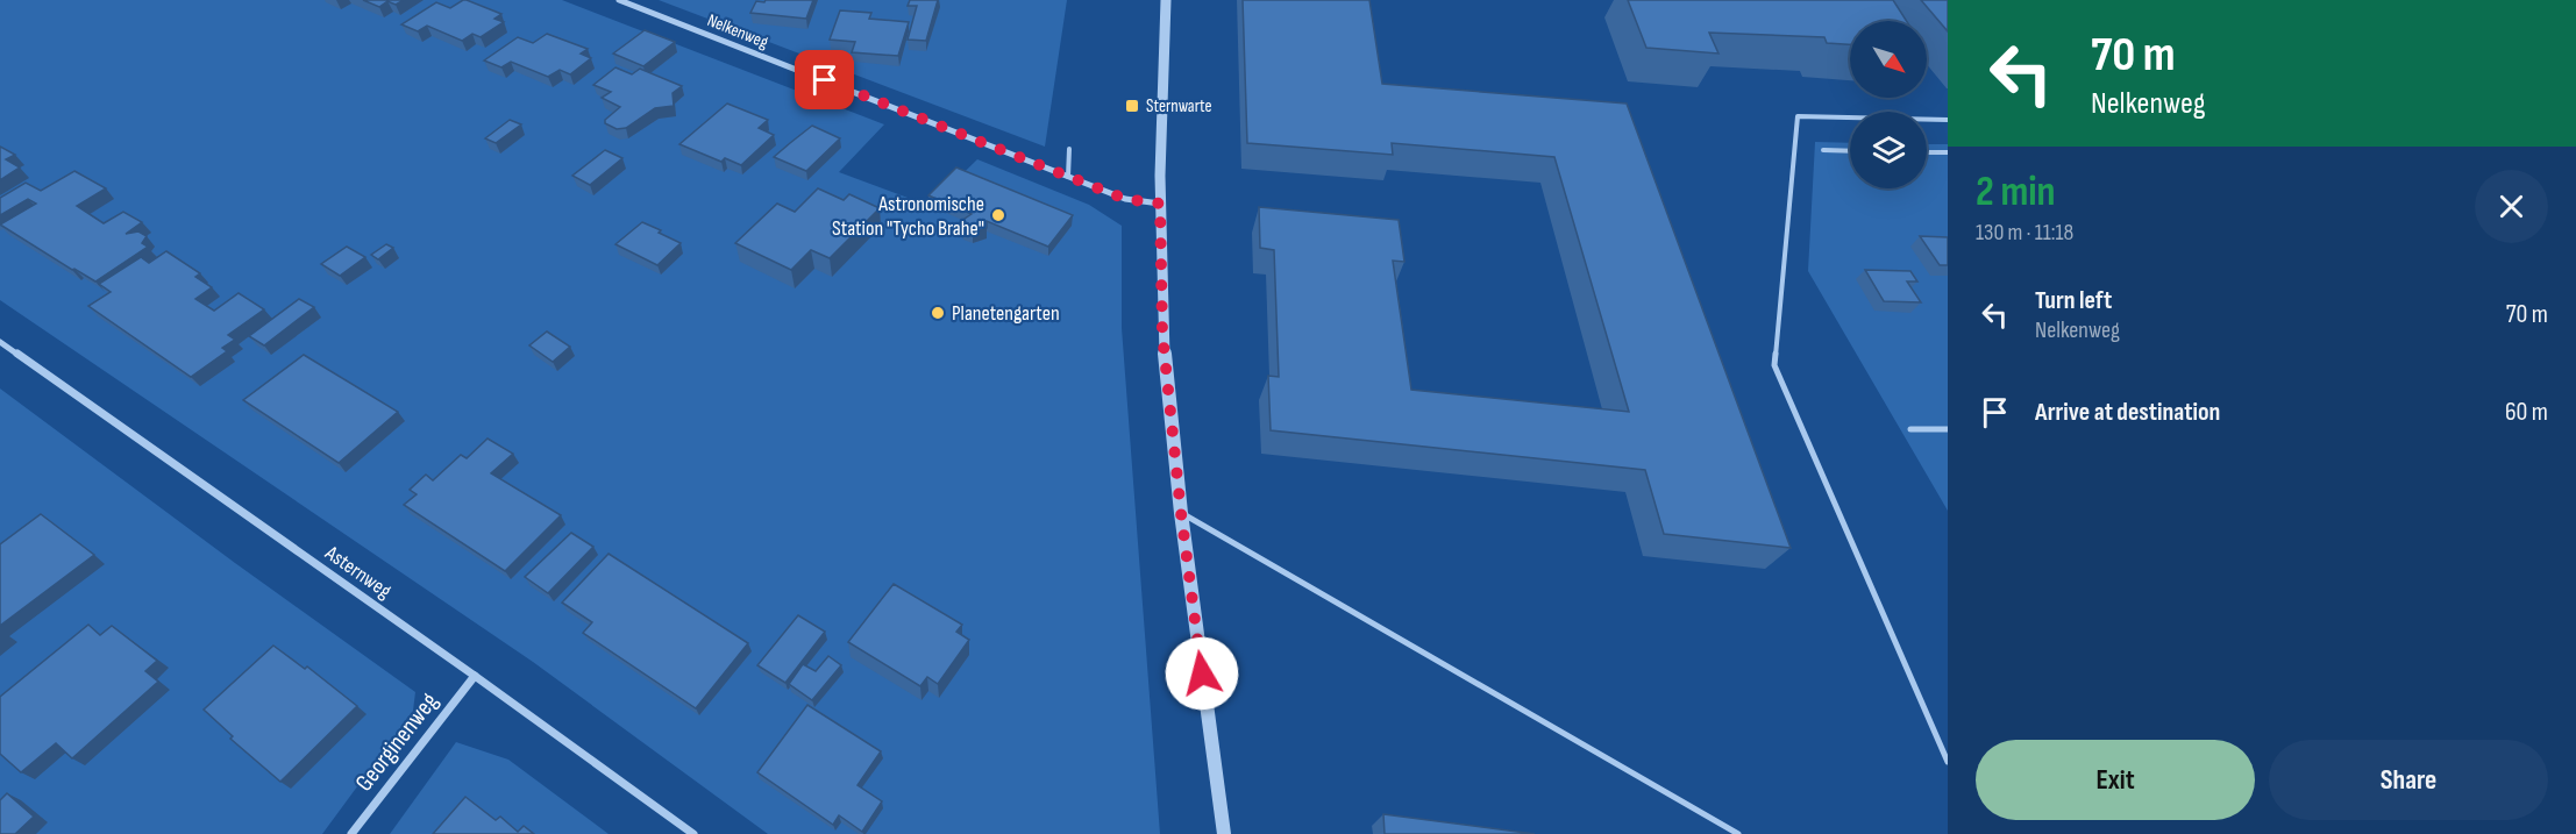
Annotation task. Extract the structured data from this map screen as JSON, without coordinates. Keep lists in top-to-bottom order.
{
  "streets": {
    "street": ["Nelkenweg", "Asternweg", "Georginenweg"]
  },
  "crossings": [
    ["Asternweg", "Georginenweg"]
  ],
  "places": {
    "transit": ["Sternwarte"],
    "other": ["Astronomische Station \"Tycho Brahe\"", "Planetengarten"]
  },
  "north": "bottom right",
  "page": {
    "turn": ["70 m", "Nelkenweg"],
    "heading": ["2 min", "130 m · 11:18"],
    "list": [
      {
        "name": "Turn left",
        "note": "Nelkenweg",
        "value": "70 m"
      },
      {
        "name": "Arrive at destination",
        "value": "60 m"
      }
    ],
    "buttons": ["Exit", "Share"]
  }
}
